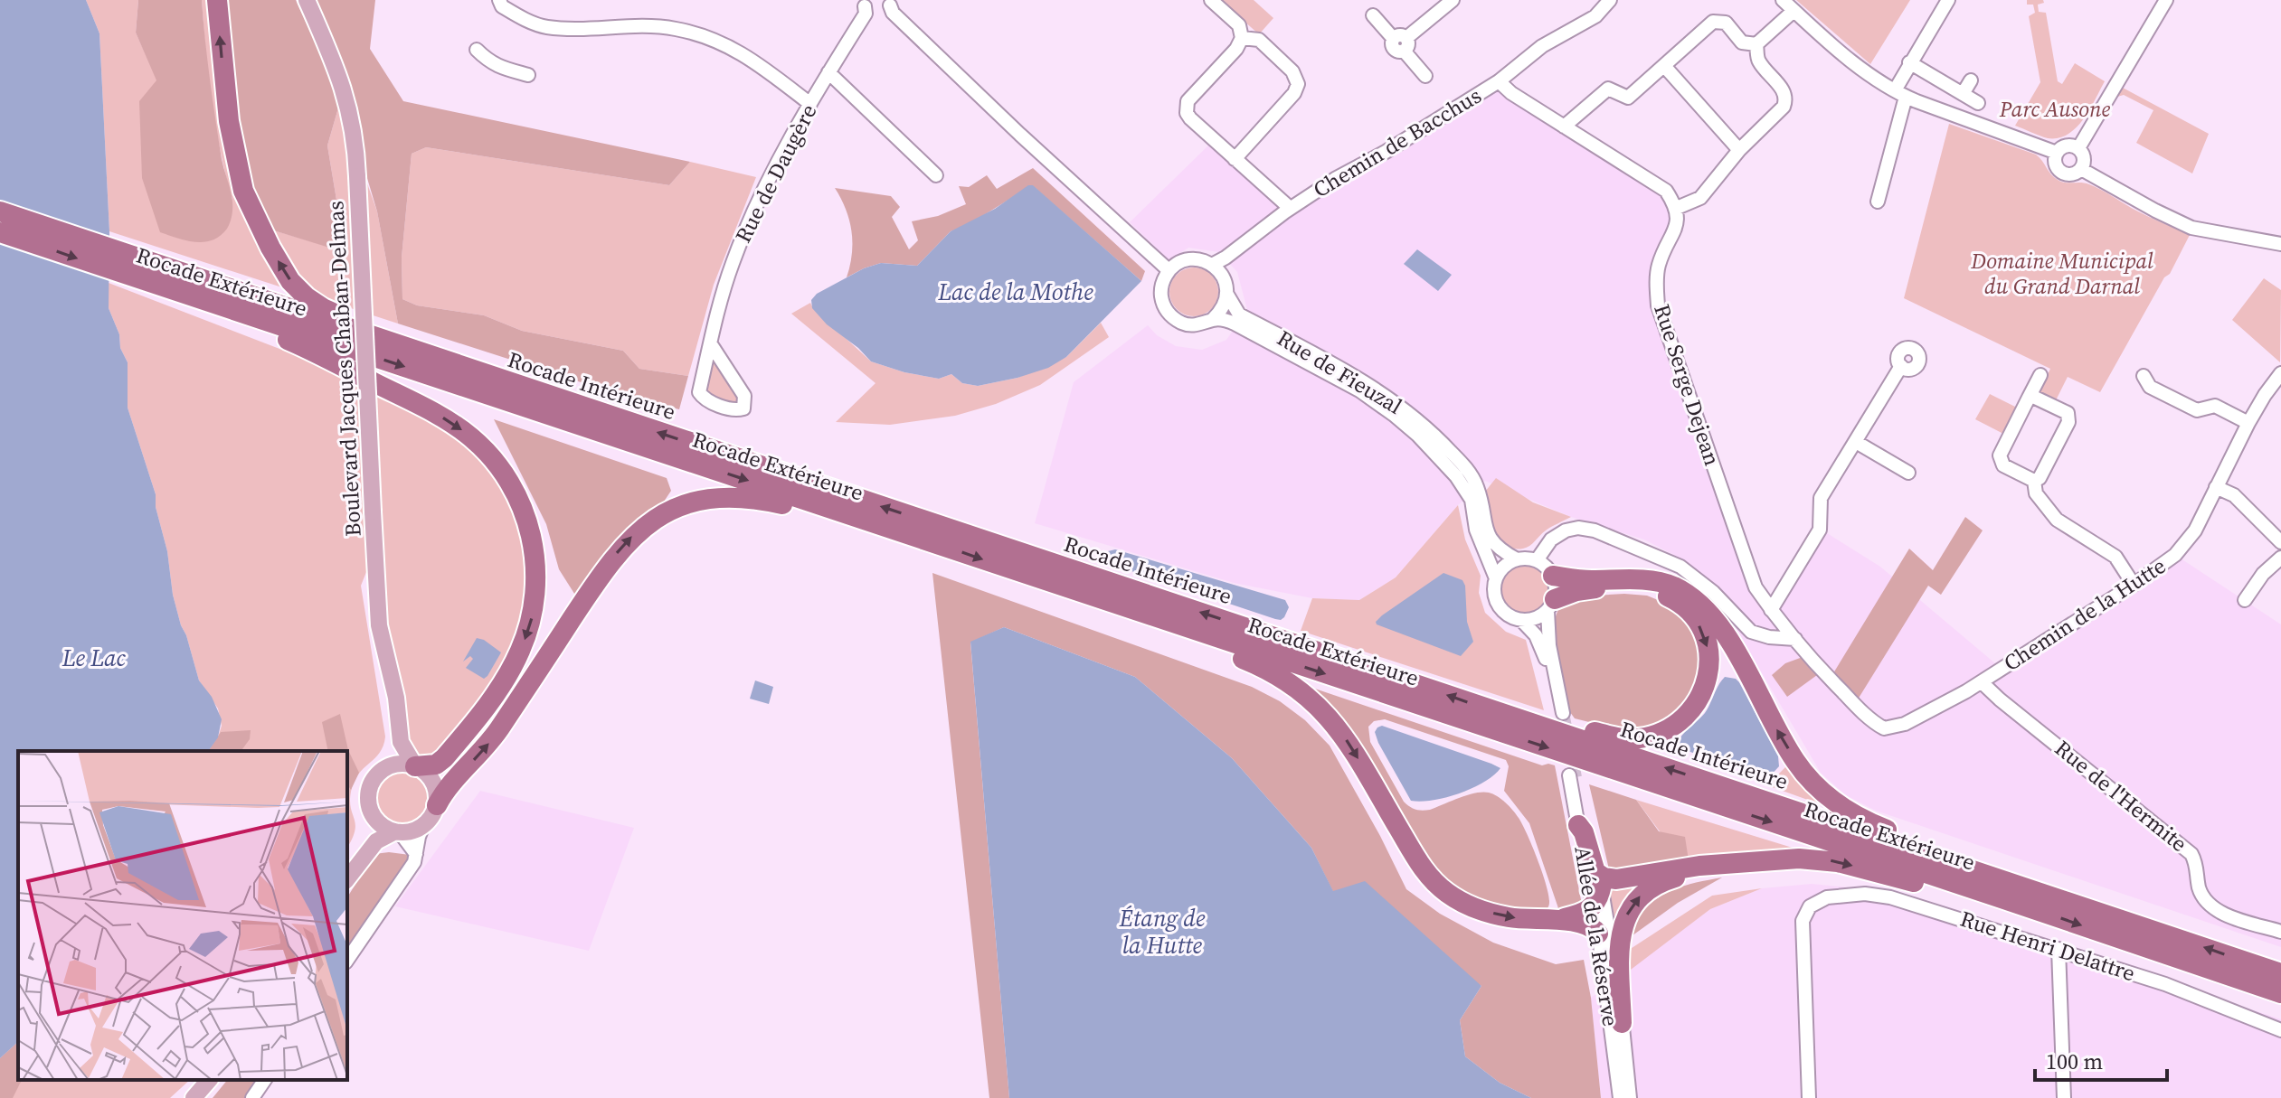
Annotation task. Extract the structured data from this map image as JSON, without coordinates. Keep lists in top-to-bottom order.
{
  "streets": {
    "highway": ["Rocade Extérieure", "Rocade Intérieure"],
    "main road": ["Boulevard Jacques Chaban-Delmas"],
    "street": [
      "Chemin de Bacchus",
      "Rue de Daugère",
      "Rue de Fieuzal",
      "Rue Serge Dejean",
      "Chemin de la Hutte",
      "Rue de l'Hermite",
      "Allée de la Réserve",
      "Rue Henri Delattre"
    ]
  },
  "crossings": [
    ["Chemin de Bacchus", "Rue de Fieuzal"],
    ["Rue Serge Dejean", "Chemin de la Hutte"],
    ["Chemin de la Hutte", "Rue de l'Hermite"]
  ],
  "water": ["Lac de la Mothe", "Le Lac", "Étang de la Hutte"],
  "parks": ["Parc Ausone", "Domaine Municipal du Grand Darnal"],
  "scale_bar": "100 m"
}
